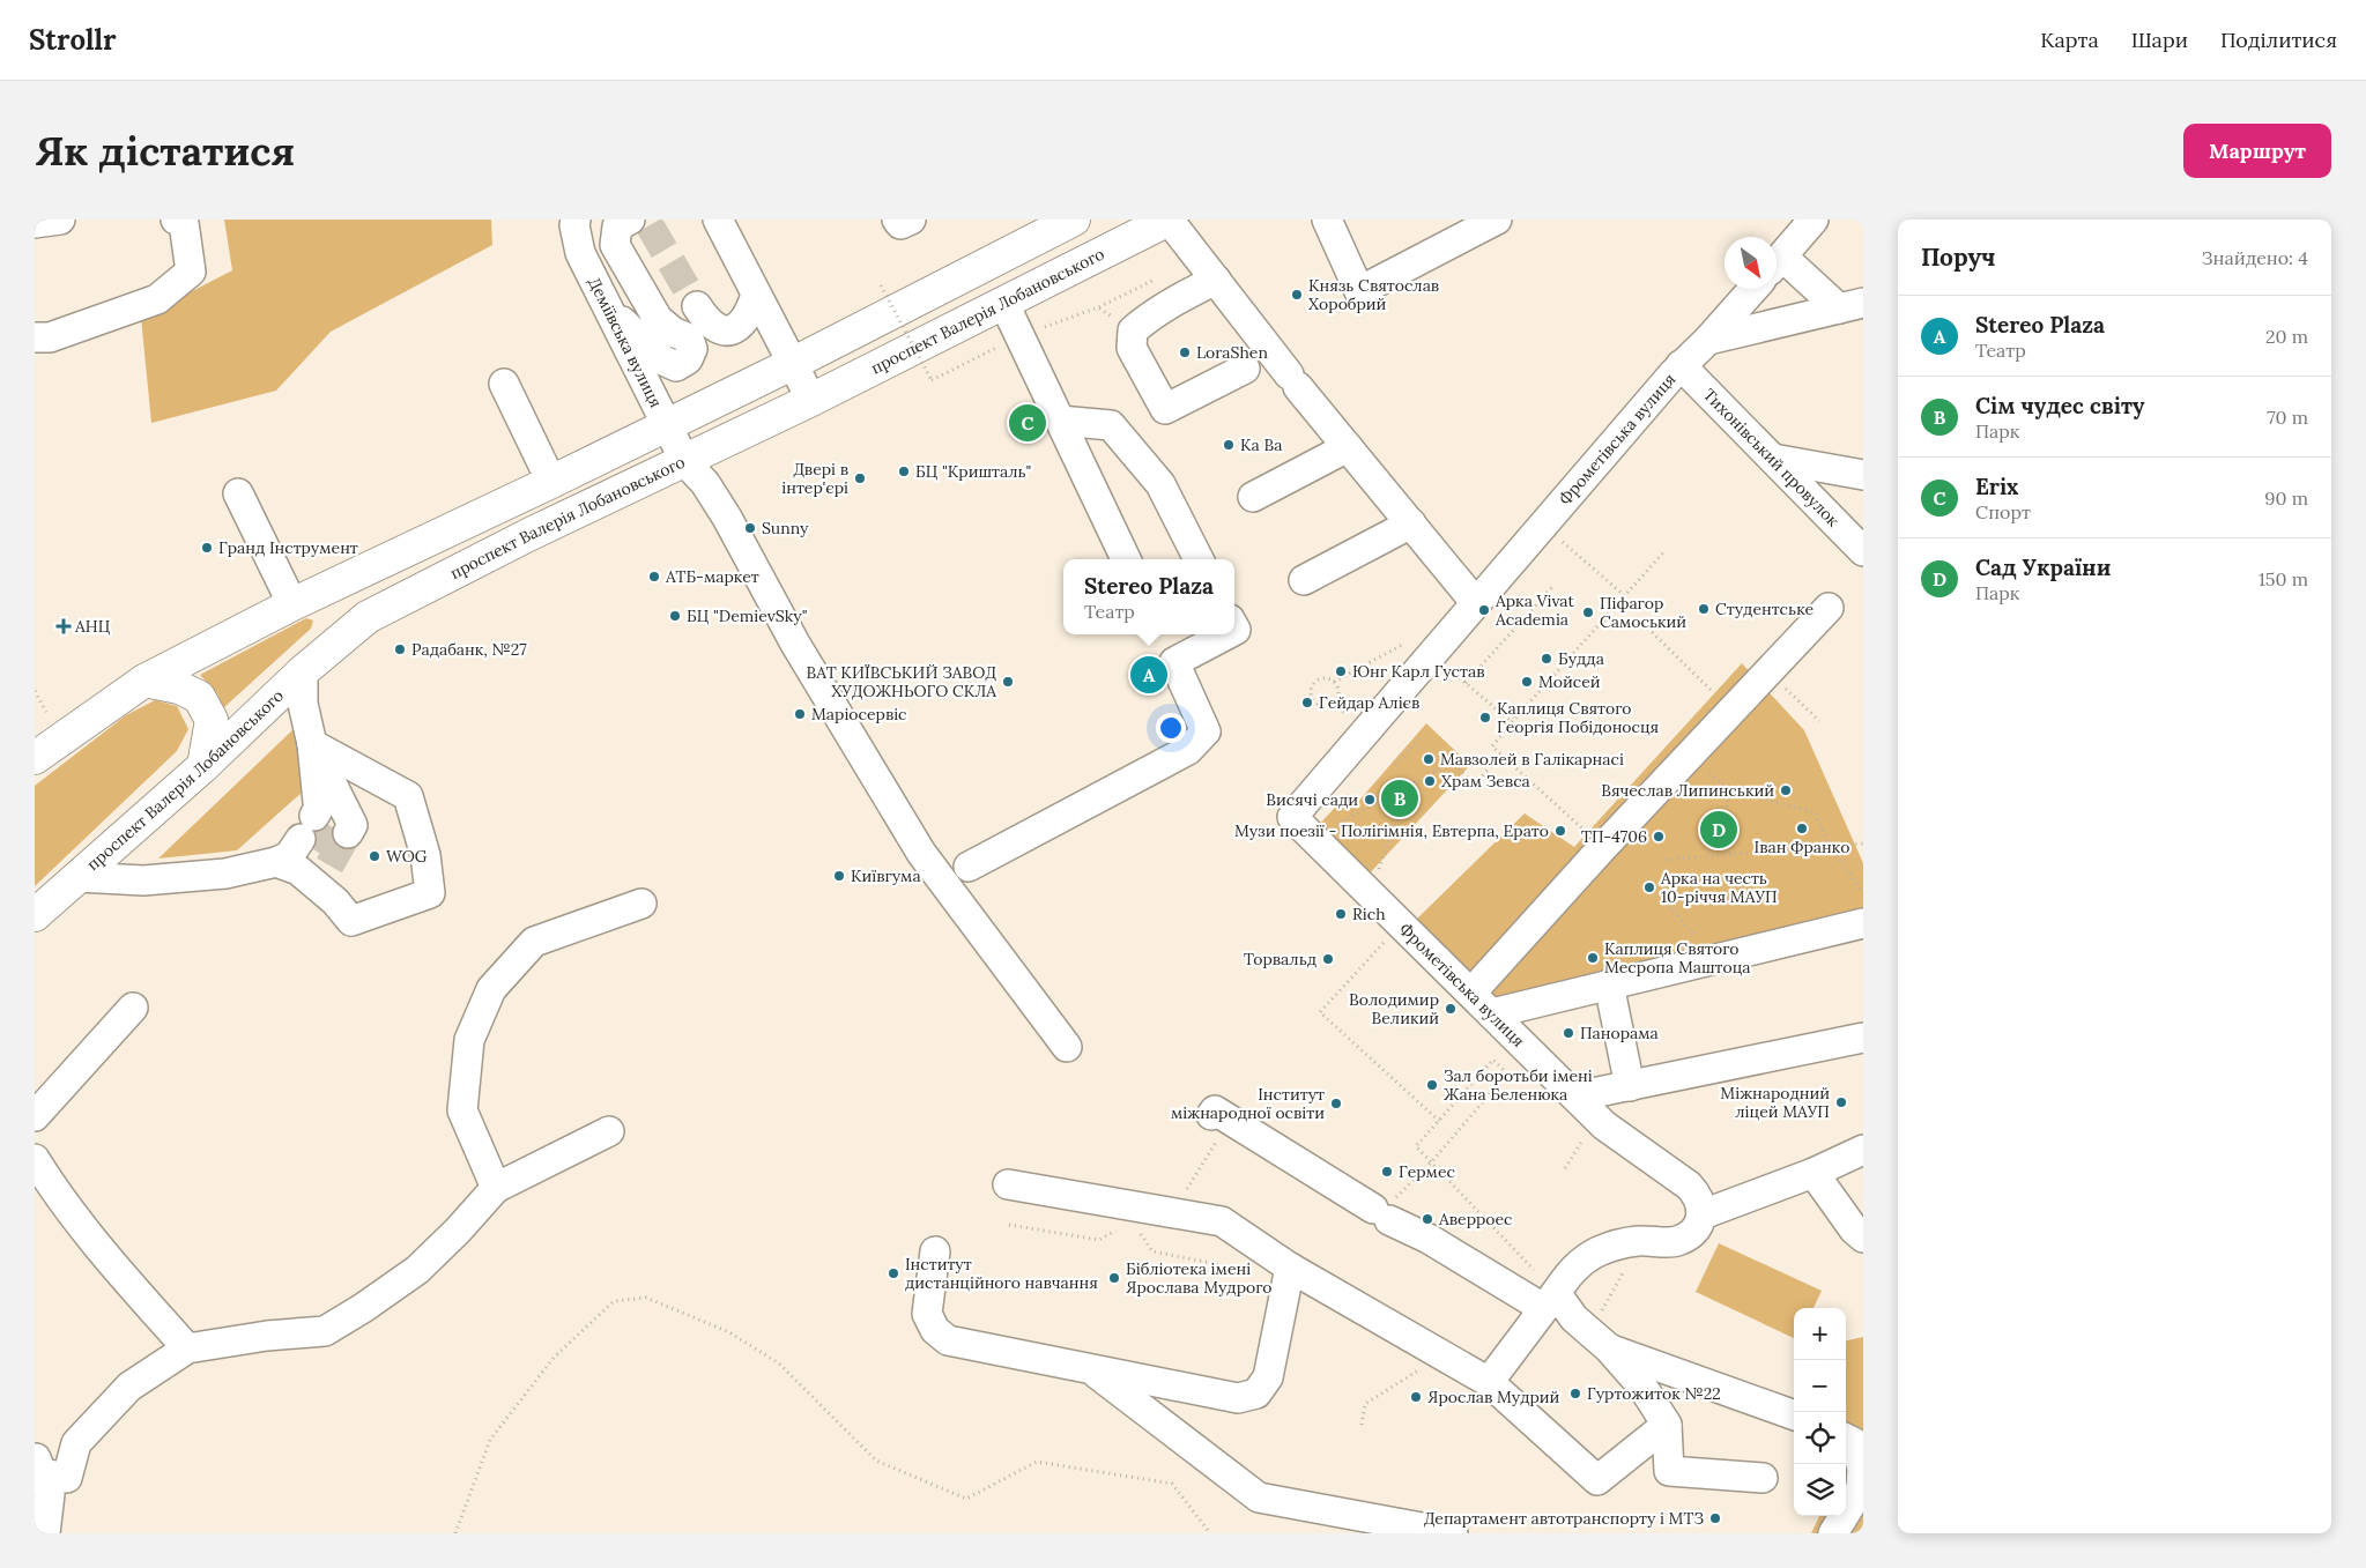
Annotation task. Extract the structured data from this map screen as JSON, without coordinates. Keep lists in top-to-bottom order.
{
  "streets": {
    "main road": ["проспект Валерія Лобановського"],
    "street": ["Деміївська вулиця", "Фрометівська вулиця", "Тихонівський провулок"]
  },
  "crossings": [
    ["проспект Валерія Лобановського", "Деміївська вулиця"],
    ["Фрометівська вулиця", "Тихонівський провулок"]
  ],
  "places": {
    "other": [
      "Князь Святослав Хоробрий",
      "LoraShen",
      "Ка Ва",
      "БЦ \"Кришталь\"",
      "Двері в інтер'єрі",
      "Sunny",
      "Гранд Інструмент",
      "АТБ-маркет",
      "Студентське",
      "Арка Vivat Academia",
      "Піфагор Самоський",
      "БЦ \"DemievSky\"",
      "Радабанк, №27",
      "Будда",
      "Юнг Карл Густав",
      "ВАТ КИЇВСЬКИЙ ЗАВОД ХУДОЖНЬОГО СКЛА",
      "Мойсей",
      "Гейдар Алієв",
      "Маріосервіс",
      "Каплиця Святого Георгія Побідоносця",
      "Мавзолей в Галікарнасі",
      "Храм Зевса",
      "Вячеслав Липинський",
      "Висячі сади",
      "Іван Франко",
      "Музи поезії - Полігімнія, Евтерпа, Ерато",
      "ТП-4706",
      "WOG",
      "Київгума",
      "Арка на честь 10-річчя МАУП",
      "Rich",
      "Каплиця Святого Месропа Маштоца",
      "Торвальд",
      "Володимир Великий",
      "Панорама",
      "Зал боротьби імені Жана Беленюка",
      "Міжнародний ліцей МАУП",
      "Інститут міжнародної освіти",
      "Гермес",
      "Аверроес",
      "Інститут дистанційного навчання",
      "Бібліотека імені Ярослава Мудрого",
      "Гуртожиток №22",
      "Ярослав Мудрий",
      "Департамент автотранспорту і МТЗ"
    ],
    "health": ["АНЦ"]
  },
  "north": "bottom right",
  "page": {
    "header": "Strollr",
    "nav": ["Карта", "Шари", "Поділитися"],
    "buttons": "Маршрут",
    "title": "Як дістатися",
    "heading": ["Поруч", "Знайдено: 4"],
    "list": [
      {
        "mark": "A",
        "name": "Stereo Plaza",
        "note": "Театр",
        "value": "20 m"
      },
      {
        "mark": "B",
        "name": "Сім чудес світу",
        "note": "Парк",
        "value": "70 m"
      },
      {
        "mark": "C",
        "name": "Erix",
        "note": "Спорт",
        "value": "90 m"
      },
      {
        "mark": "D",
        "name": "Сад України",
        "note": "Парк",
        "value": "150 m"
      }
    ],
    "pins": [
      "C",
      "A",
      "B",
      "D"
    ],
    "popup": ["Stereo Plaza", "Театр"],
    "map_buttons": ["+", "−"]
  }
}
